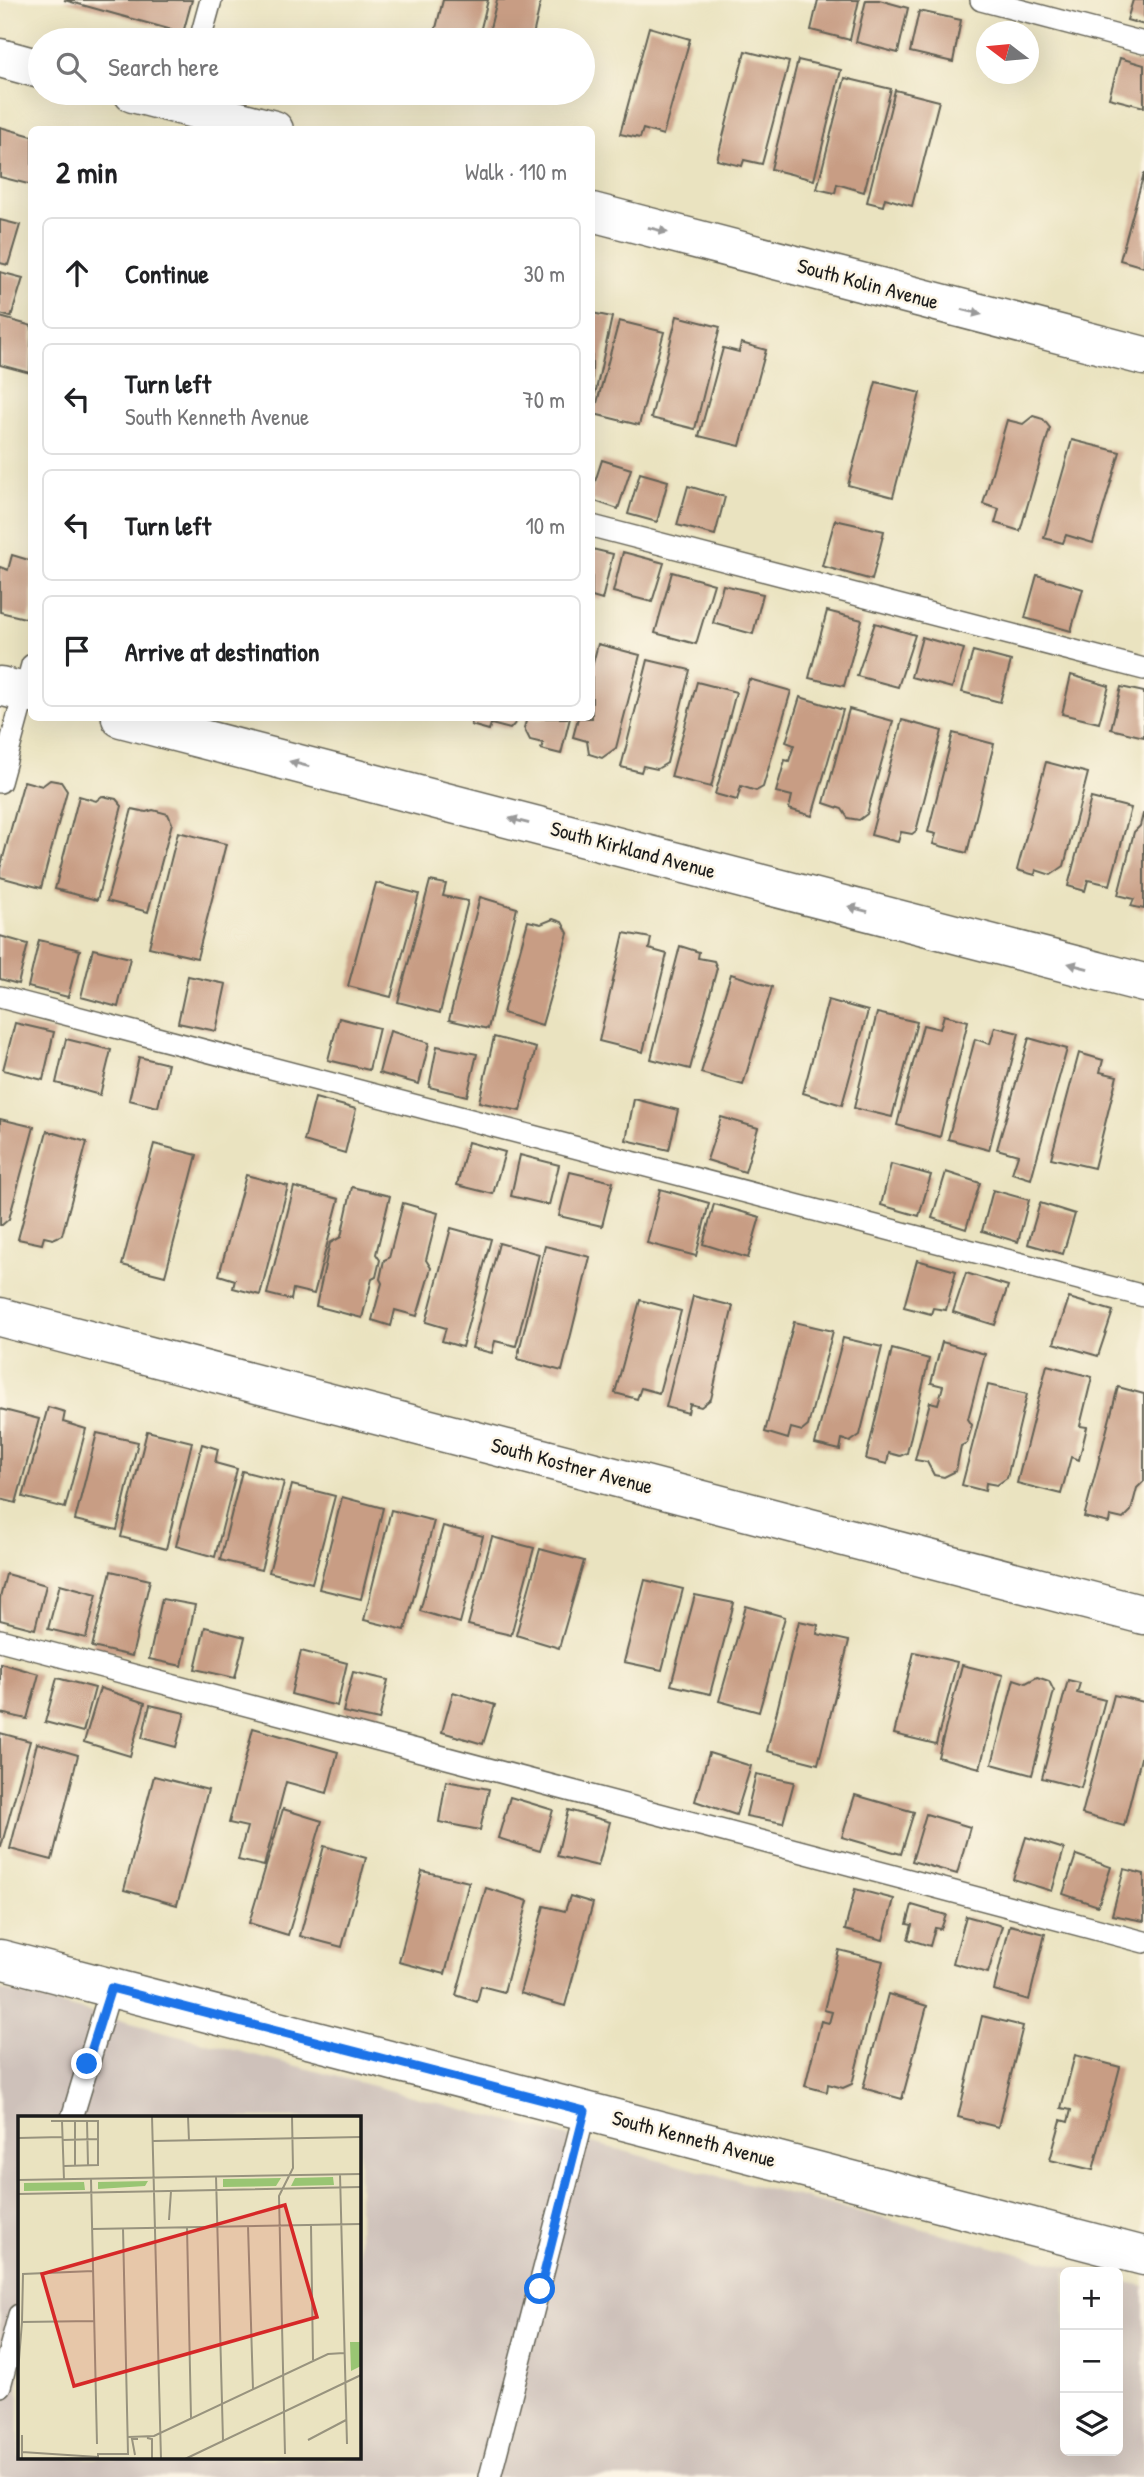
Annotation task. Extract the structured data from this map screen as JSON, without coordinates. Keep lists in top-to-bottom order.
{
  "streets": {
    "street": [
      "South Kolin Avenue",
      "South Kirkland Avenue",
      "South Kostner Avenue",
      "South Kenneth Avenue"
    ]
  },
  "one_way": ["South Kolin Avenue", "South Kirkland Avenue"],
  "north": "left",
  "page": {
    "search": "Search here",
    "heading": ["2 min", "Walk · 110 m"],
    "list": [
      ["Continue", "30 m"],
      ["Turn left", "South Kenneth Avenue", "70 m"],
      ["Turn left", "10 m"],
      "Arrive at destination"
    ],
    "map_buttons": ["+", "−"]
  }
}
